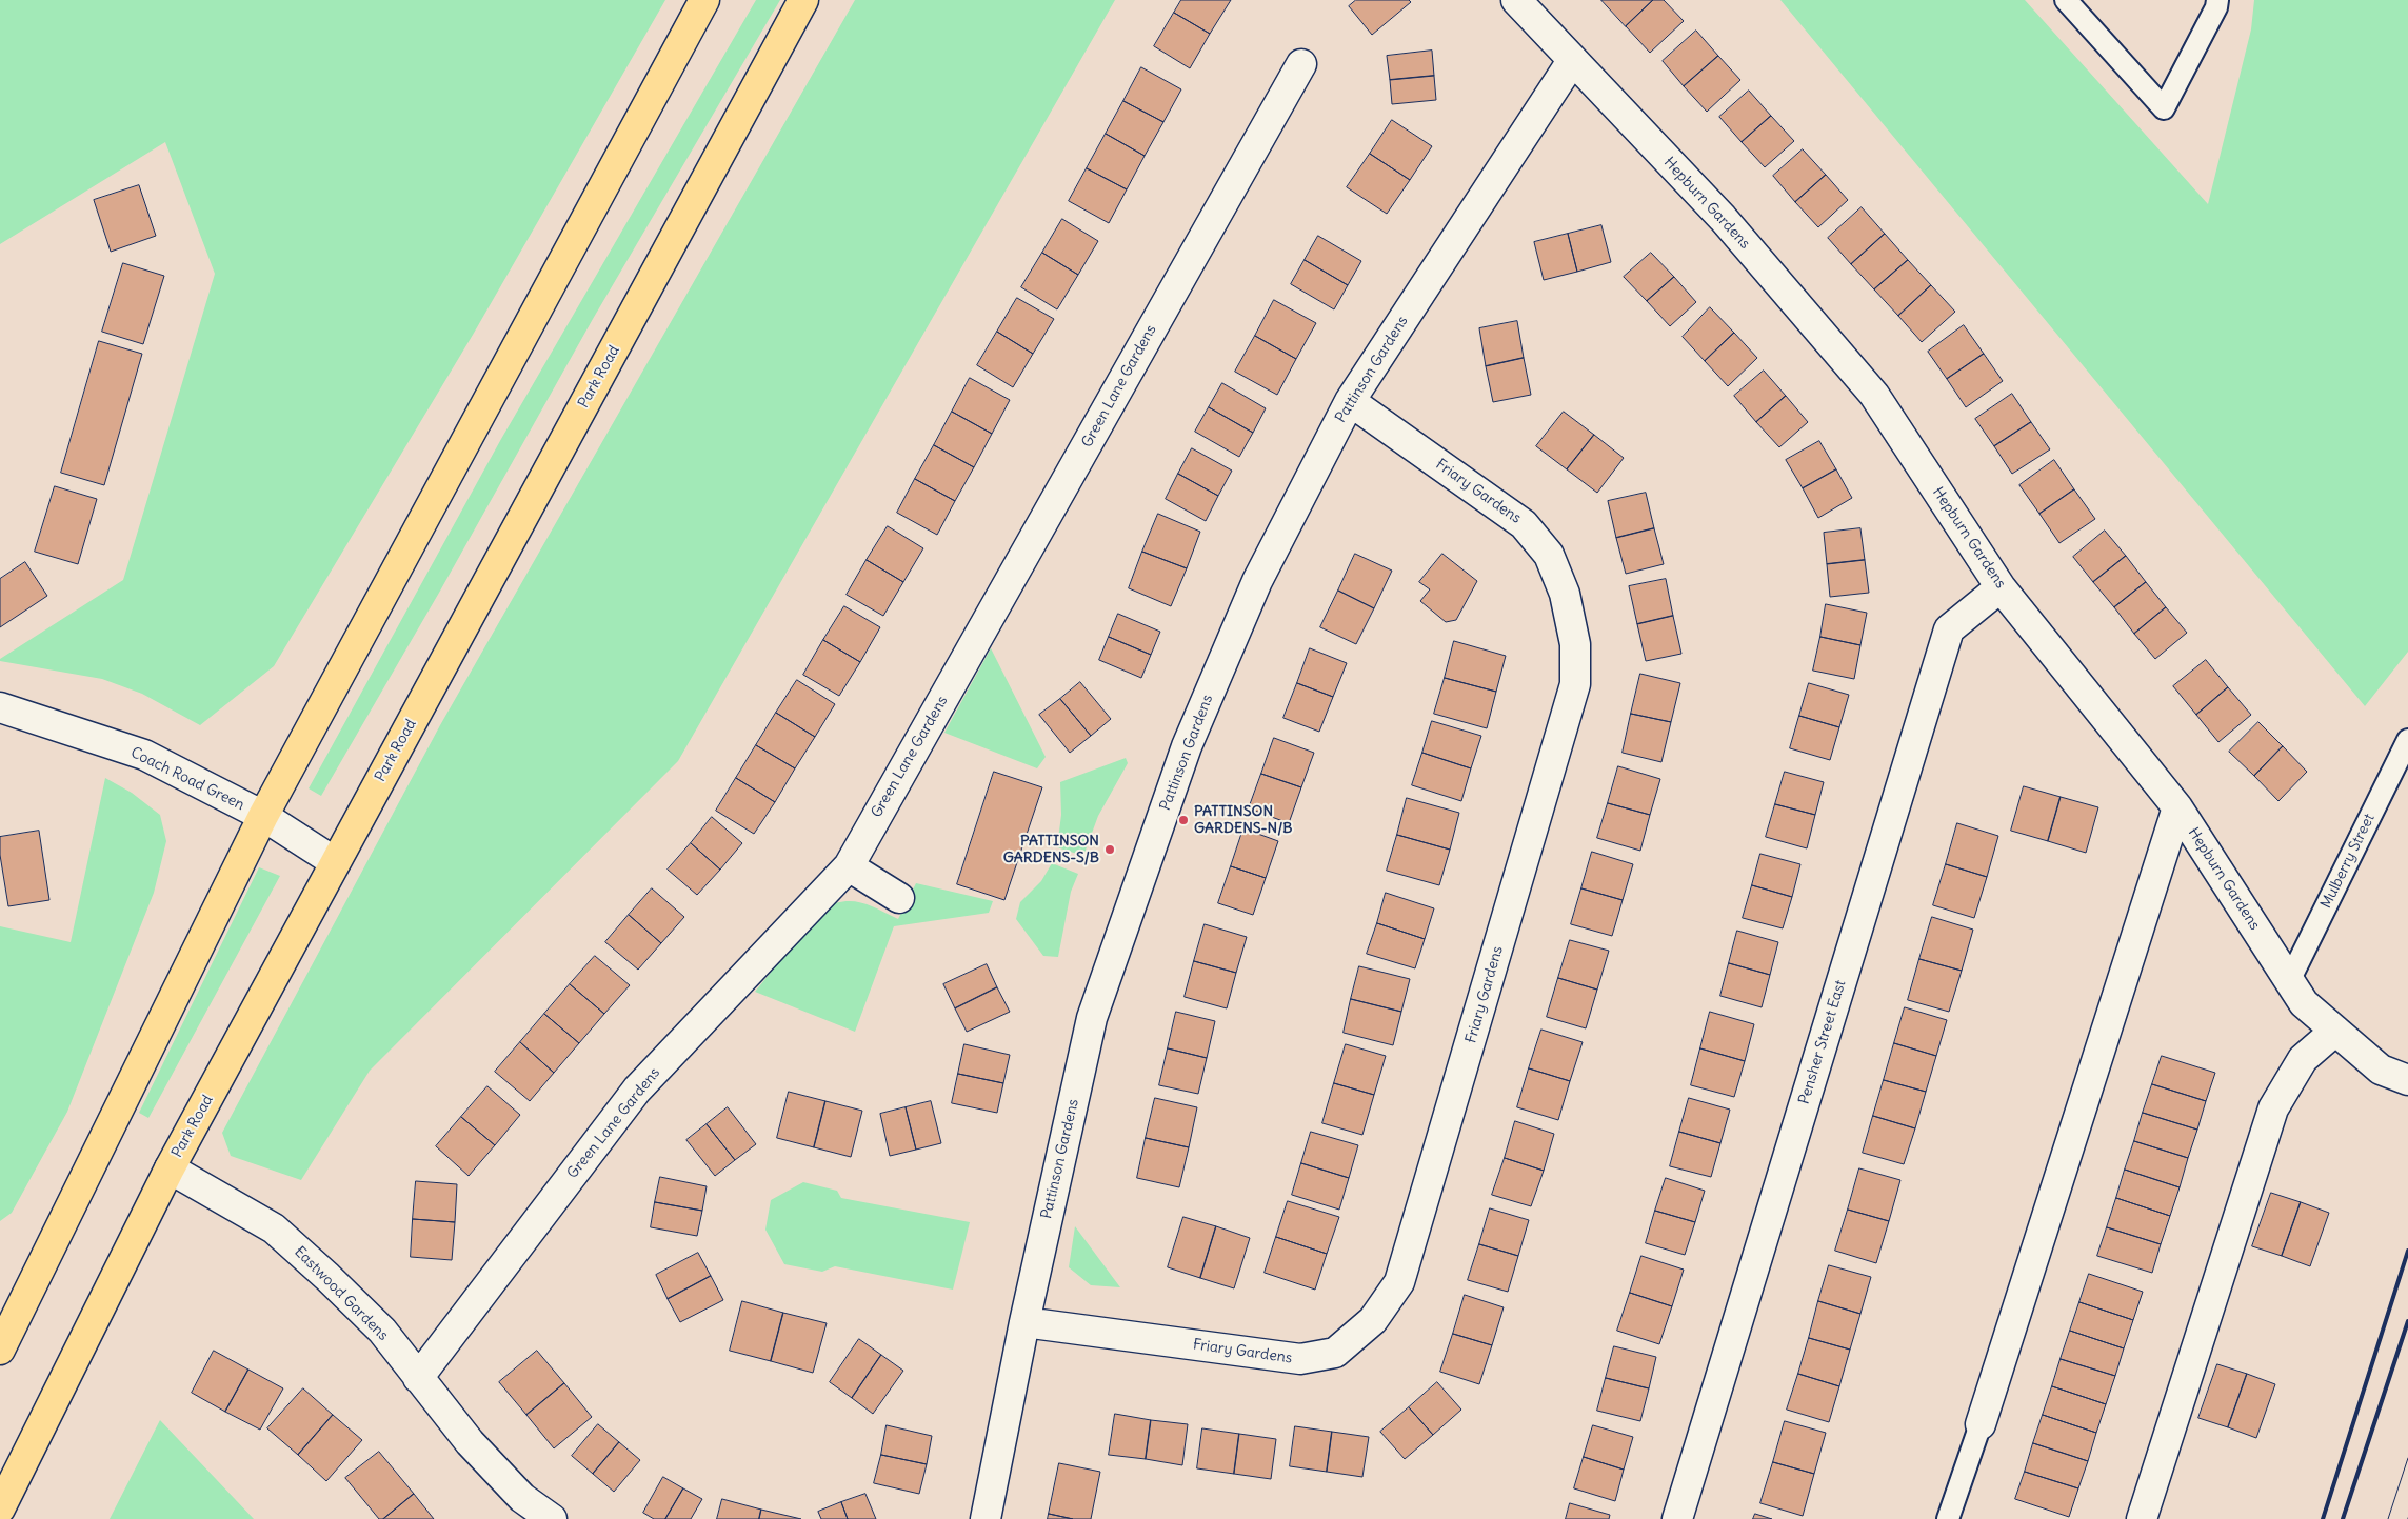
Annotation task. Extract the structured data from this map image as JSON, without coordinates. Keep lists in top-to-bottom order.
{
  "streets": {
    "highway": ["Park Road"],
    "street": [
      "Hepburn Gardens",
      "Pattinson Gardens",
      "Green Lane Gardens",
      "Friary Gardens",
      "Coach Road Green",
      "Pensher Street East",
      "Eastwood Gardens"
    ],
    "lane": ["Mulberry Street"]
  },
  "crossings": [
    ["Hepburn Gardens", "Pattinson Gardens"],
    ["Hepburn Gardens", "Mulberry Street"],
    ["Hepburn Gardens", "Pensher Street East"],
    ["Pattinson Gardens", "Friary Gardens"],
    ["Park Road", "Coach Road Green"],
    ["Park Road", "Eastwood Gardens"],
    ["Green Lane Gardens", "Eastwood Gardens"]
  ],
  "places": ["PATTINSON GARDENS-N/B", "PATTINSON GARDENS-S/B"]
}
